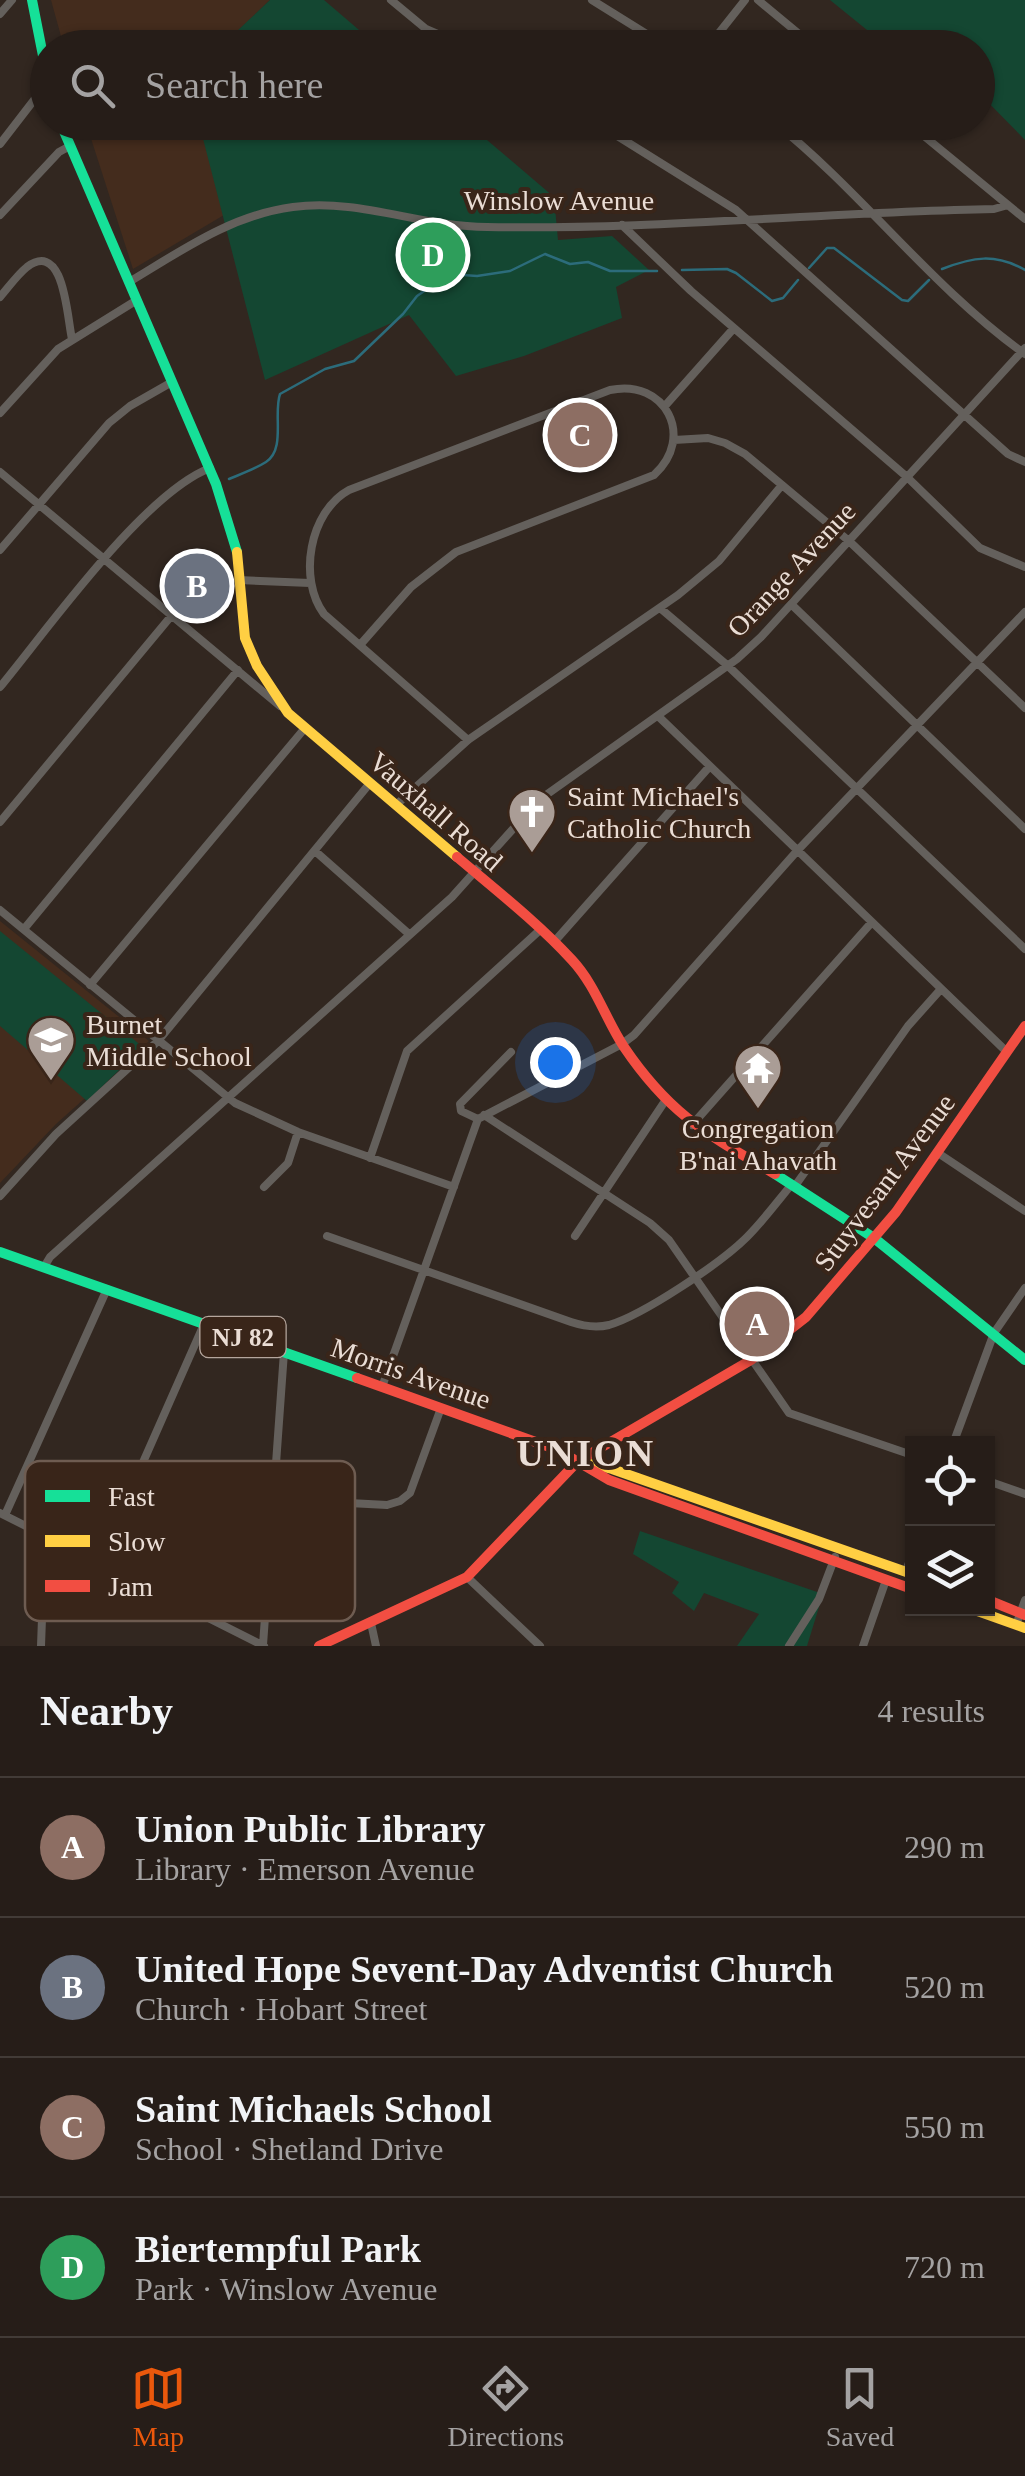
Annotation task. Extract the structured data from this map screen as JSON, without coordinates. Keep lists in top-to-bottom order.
{
  "streets": {
    "main road": [
      "Vauxhall Road",
      "Stuyvesant Avenue",
      "NJ 82",
      "Morris Avenue"
    ],
    "street": ["Winslow Avenue", "Orange Avenue"]
  },
  "crossings": [
    ["Winslow Avenue", "Vauxhall Road"],
    ["Orange Avenue", "Vauxhall Road"],
    ["Orange Avenue", "Morris Avenue"],
    ["Vauxhall Road", "Stuyvesant Avenue"],
    ["Stuyvesant Avenue", "Morris Avenue"]
  ],
  "districts": ["UNION"],
  "places": {
    "church": ["Saint Michael's Catholic Church"],
    "school or university": ["Burnet Middle School"],
    "temple": ["Congregation B'nai Ahavath"]
  },
  "legend": ["Fast", "Slow", "Jam"],
  "page": {
    "search": "Search here",
    "pins": [
      "D",
      "C",
      "B",
      "A"
    ],
    "heading": ["Nearby", "4 results"],
    "list": [
      {
        "mark": "A",
        "name": "Union Public Library",
        "note": "Library · Emerson Avenue",
        "value": "290 m"
      },
      {
        "mark": "B",
        "name": "United Hope Sevent-Day Adventist Church",
        "note": "Church · Hobart Street",
        "value": "520 m"
      },
      {
        "mark": "C",
        "name": "Saint Michaels School",
        "note": "School · Shetland Drive",
        "value": "550 m"
      },
      {
        "mark": "D",
        "name": "Biertempful Park",
        "note": "Park · Winslow Avenue",
        "value": "720 m"
      }
    ],
    "nav": ["Map", "Directions", "Saved"]
  }
}
